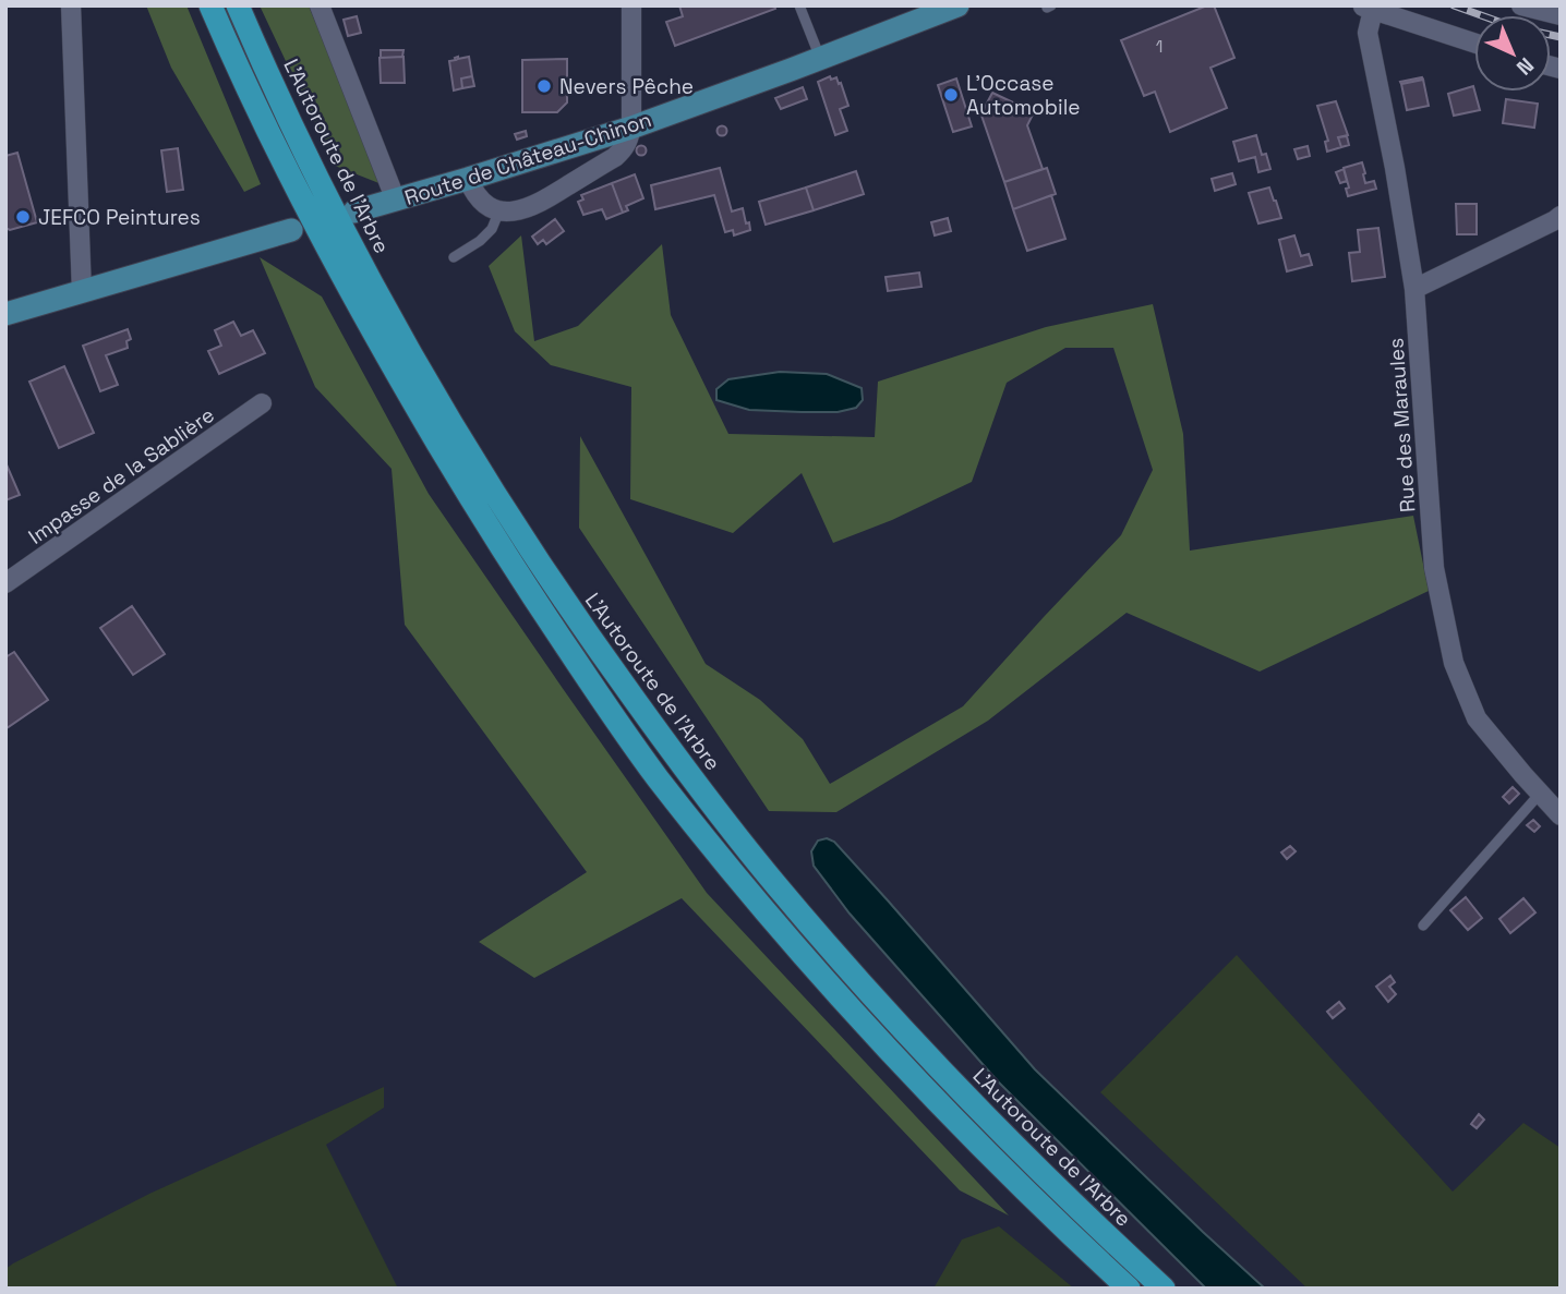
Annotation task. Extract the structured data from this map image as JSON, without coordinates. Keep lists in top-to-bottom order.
{
  "streets": {
    "highway": ["L'Autoroute de l'Arbre"],
    "main road": ["Route de Château-Chinon"],
    "street": ["Rue des Maraules", "Impasse de la Sablière"]
  },
  "places": ["Nevers Pêche", "L'Occase Automobile", "JEFCO Peintures"],
  "house_numbers": ["1"],
  "north": "bottom right"
}
